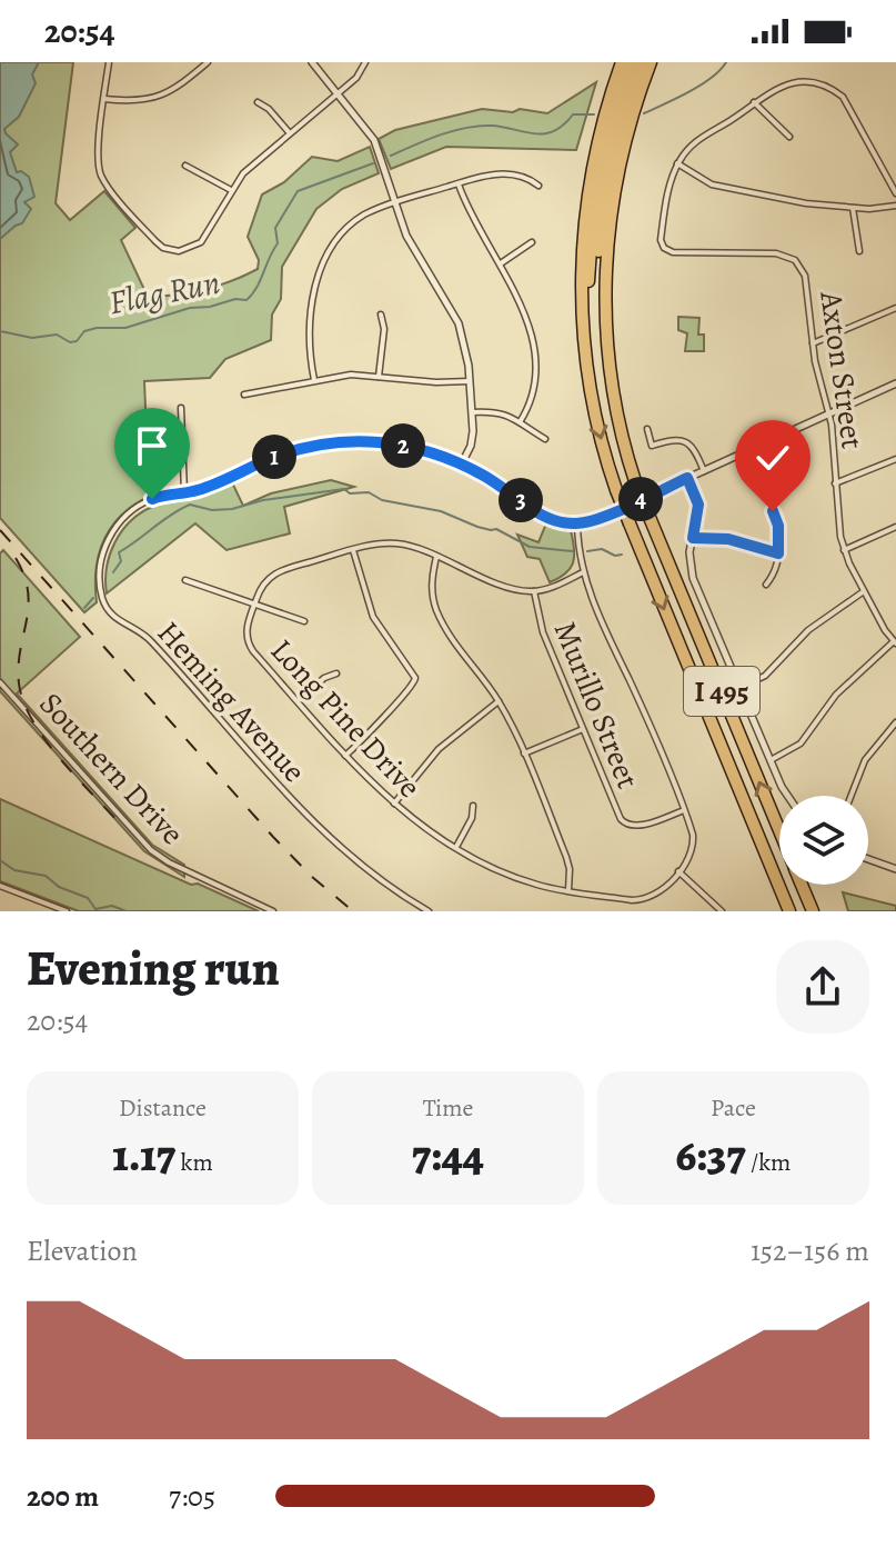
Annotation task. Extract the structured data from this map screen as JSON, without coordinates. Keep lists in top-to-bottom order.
{
  "streets": {
    "highway": ["I 495"],
    "street": [
      "Axton Street",
      "Heming Avenue",
      "Murillo Street",
      "Long Pine Drive",
      "Southern Drive"
    ]
  },
  "crossings": [
    ["Murillo Street", "Long Pine Drive"]
  ],
  "water": ["Flag Run"],
  "page": {
    "status": "20:54",
    "pins": [
      "2",
      "1",
      "4",
      "3"
    ],
    "heading": ["Evening run", "20:54"],
    "stats": [
      ["Distance", "1.17 km"],
      ["Time", "7:44"],
      ["Pace", "6:37 /km"]
    ],
    "chart": ["Elevation", "152–156 m"],
    "list": [
      {
        "name": "200 m",
        "note": "7:05"
      }
    ]
  }
}
